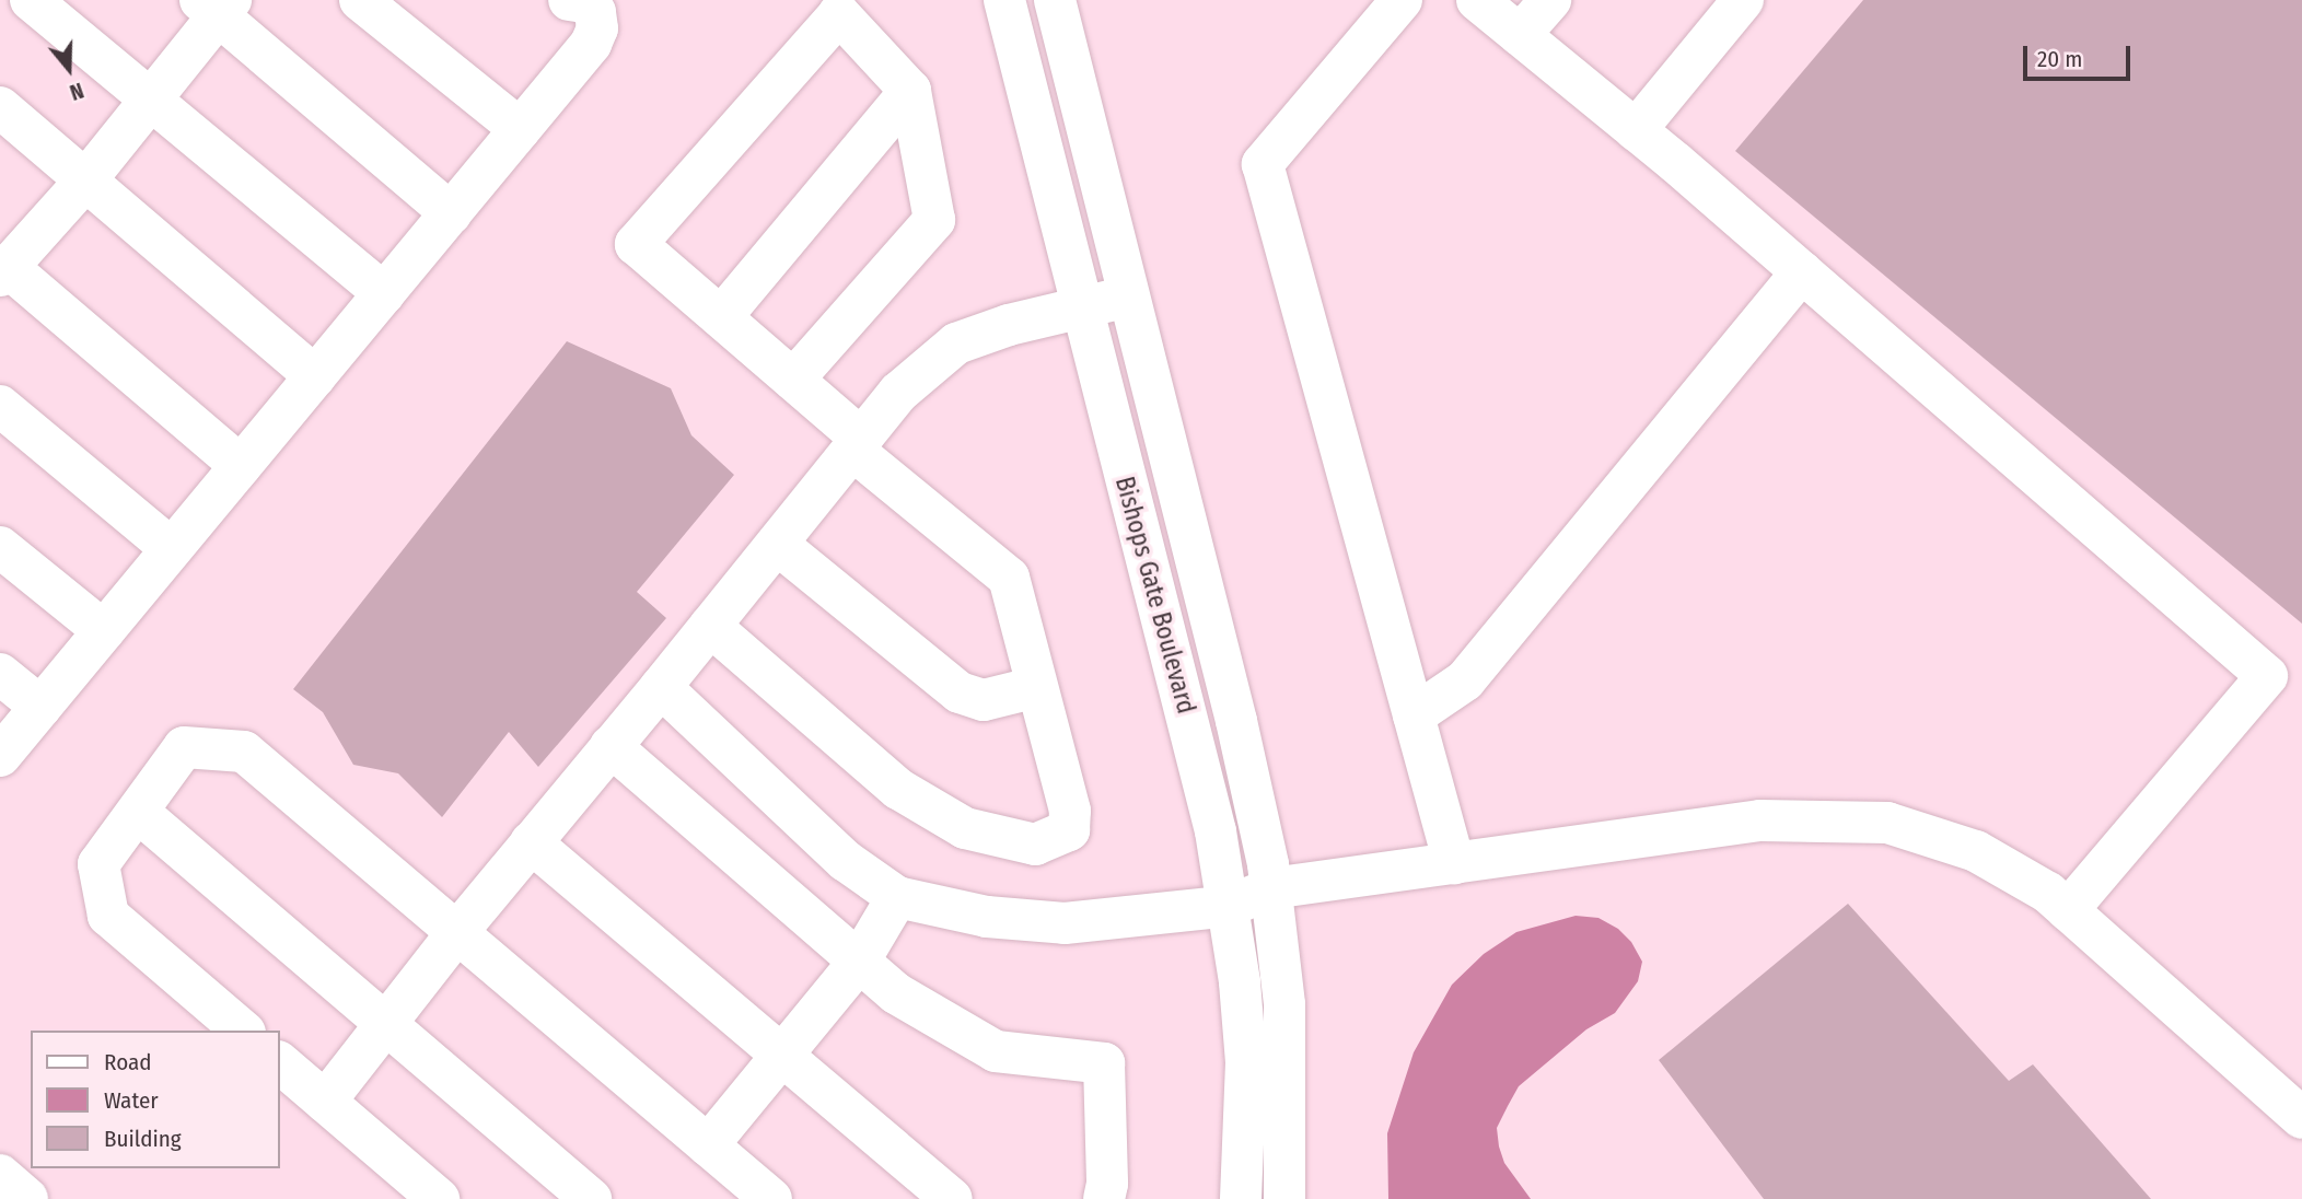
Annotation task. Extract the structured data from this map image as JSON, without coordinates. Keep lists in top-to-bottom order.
{
  "streets": {
    "street": ["Bishops Gate Boulevard"]
  },
  "legend": ["Road", "Water", "Building"],
  "scale_bar": "20 m",
  "north": "bottom"
}
